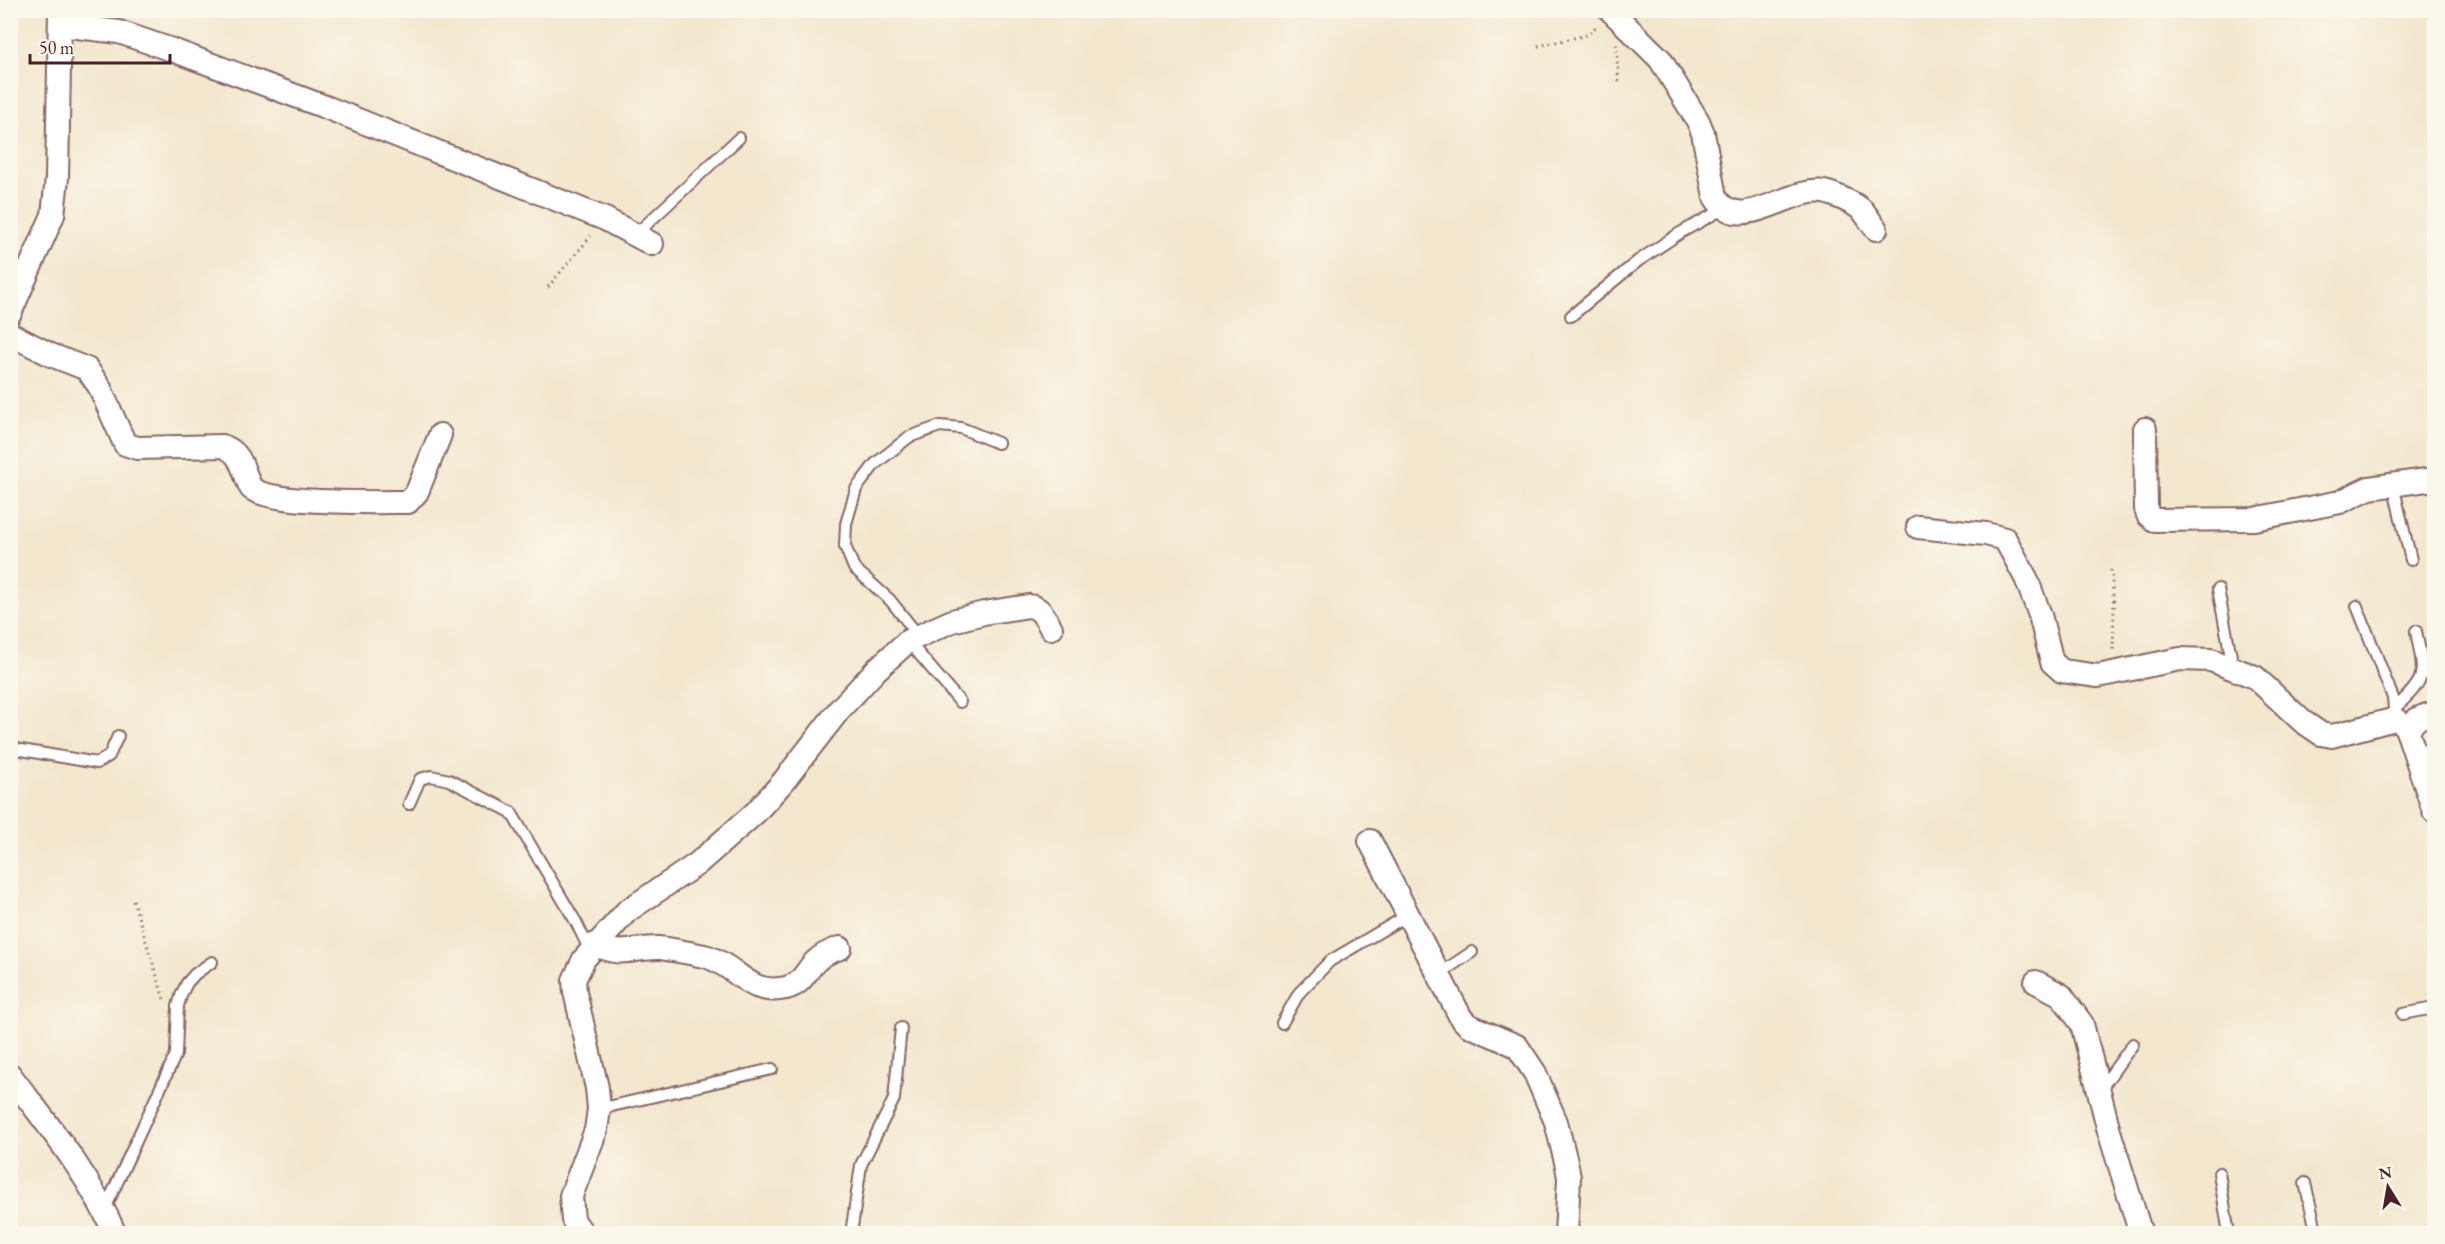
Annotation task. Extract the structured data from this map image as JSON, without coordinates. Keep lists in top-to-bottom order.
{
  "scale_bar": "50 m",
  "north": "top"
}
